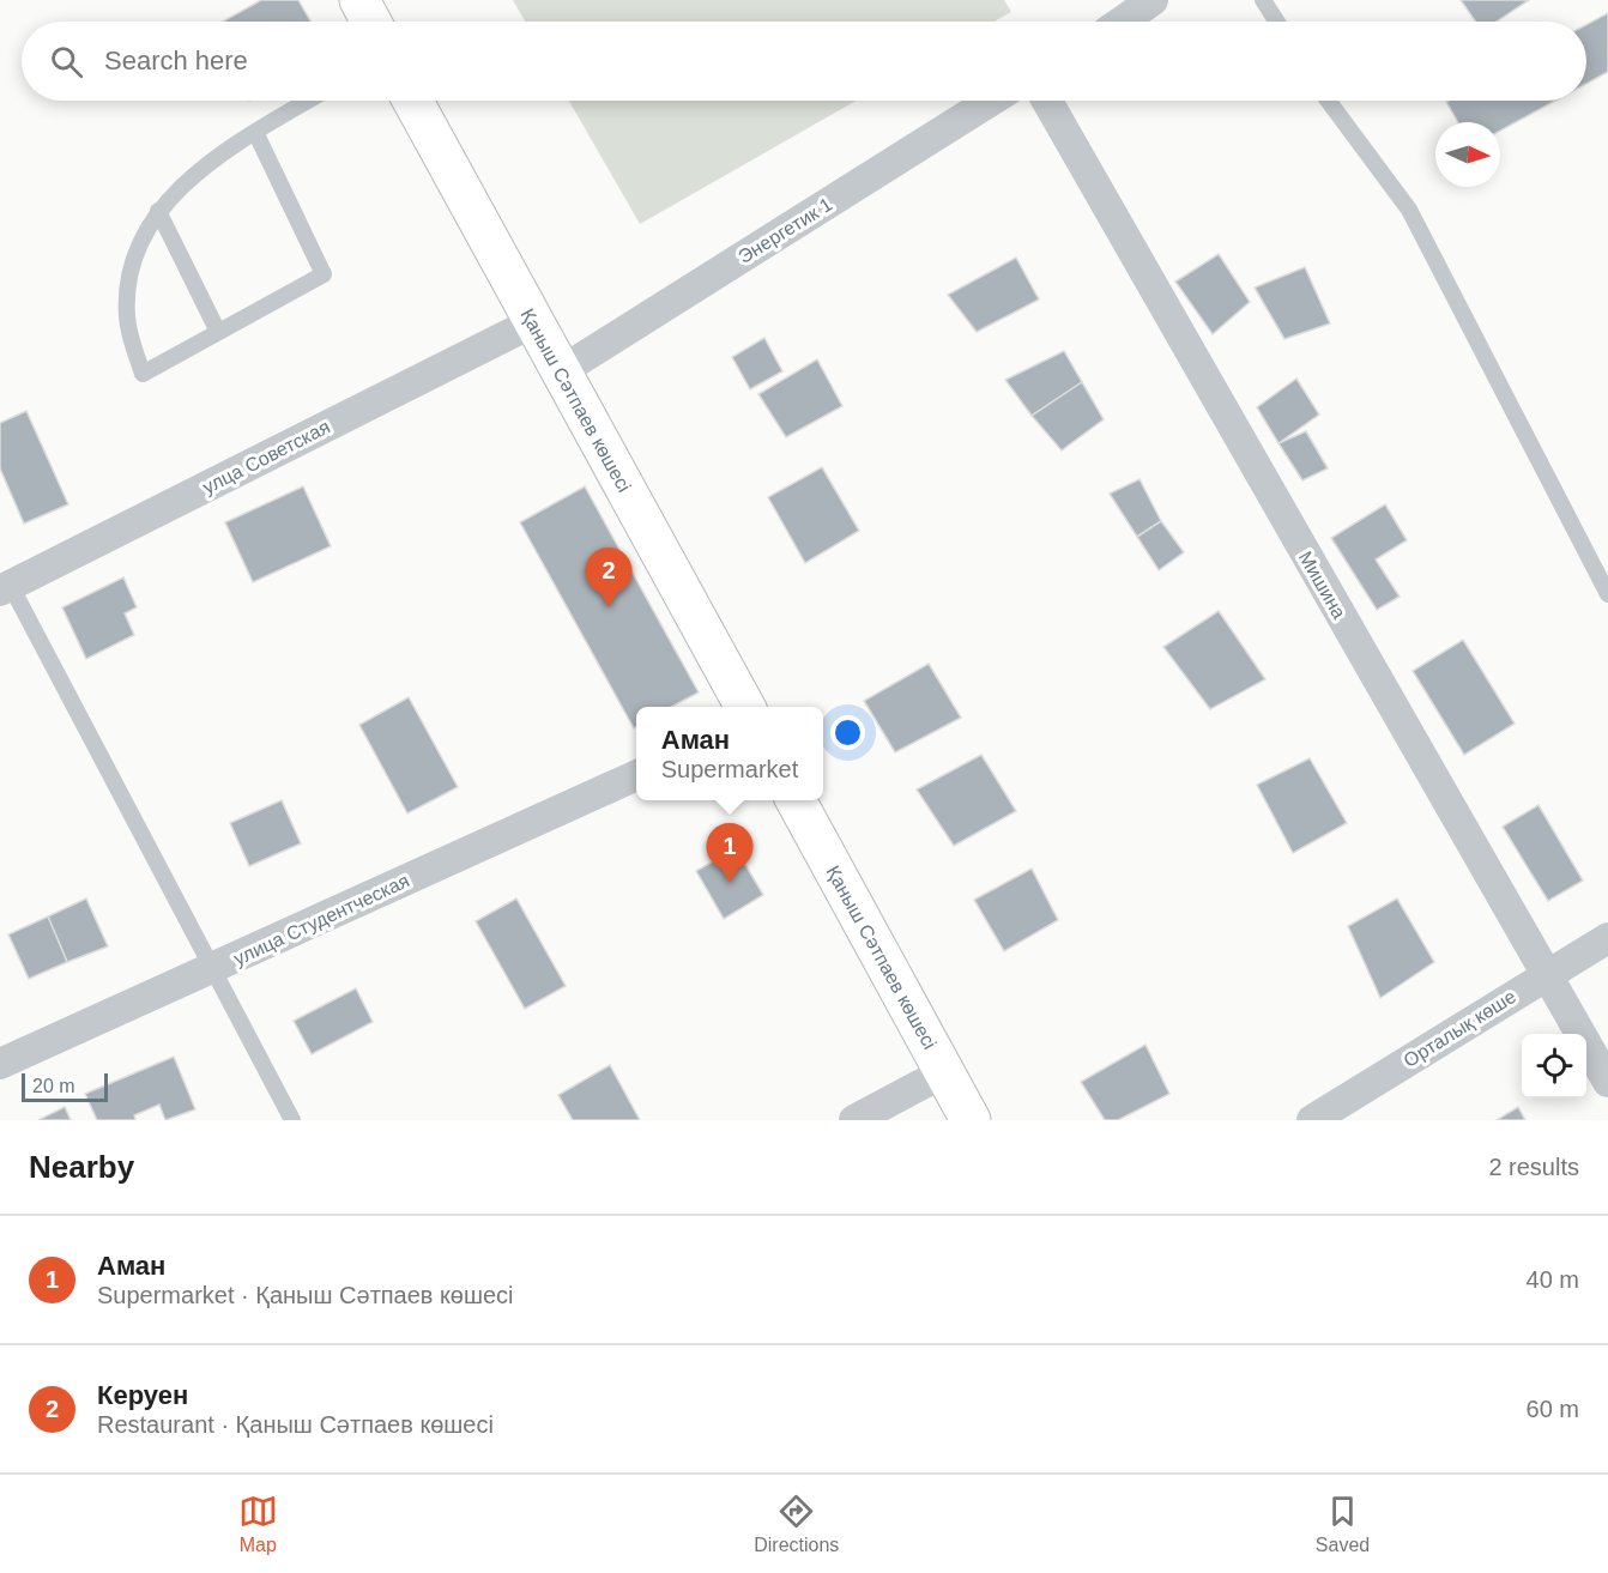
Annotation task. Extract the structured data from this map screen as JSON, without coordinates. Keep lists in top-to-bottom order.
{
  "streets": {
    "street": [
      "Энергетик 1",
      "Қаныш Сәтпаев көшесі",
      "улца Советская",
      "Мишина",
      "улица Студентческая",
      "Орталық көше"
    ]
  },
  "crossings": [
    ["Энергетик 1", "Қаныш Сәтпаев көшесі"],
    ["Қаныш Сәтпаев көшесі", "улца Советская"],
    ["Мишина", "Орталық көше"]
  ],
  "scale_bar": "20 m",
  "north": "right",
  "page": {
    "search": "Search here",
    "pins": ["2", "1"],
    "popup": ["Аман", "Supermarket"],
    "scale": "20 m",
    "heading": ["Nearby", "2 results"],
    "list": [
      {
        "mark": "1",
        "name": "Аман",
        "note": "Supermarket · Қаныш Сәтпаев көшесі",
        "value": "40 m"
      },
      {
        "mark": "2",
        "name": "Керуен",
        "note": "Restaurant · Қаныш Сәтпаев көшесі",
        "value": "60 m"
      }
    ],
    "nav": ["Map", "Directions", "Saved"]
  }
}
